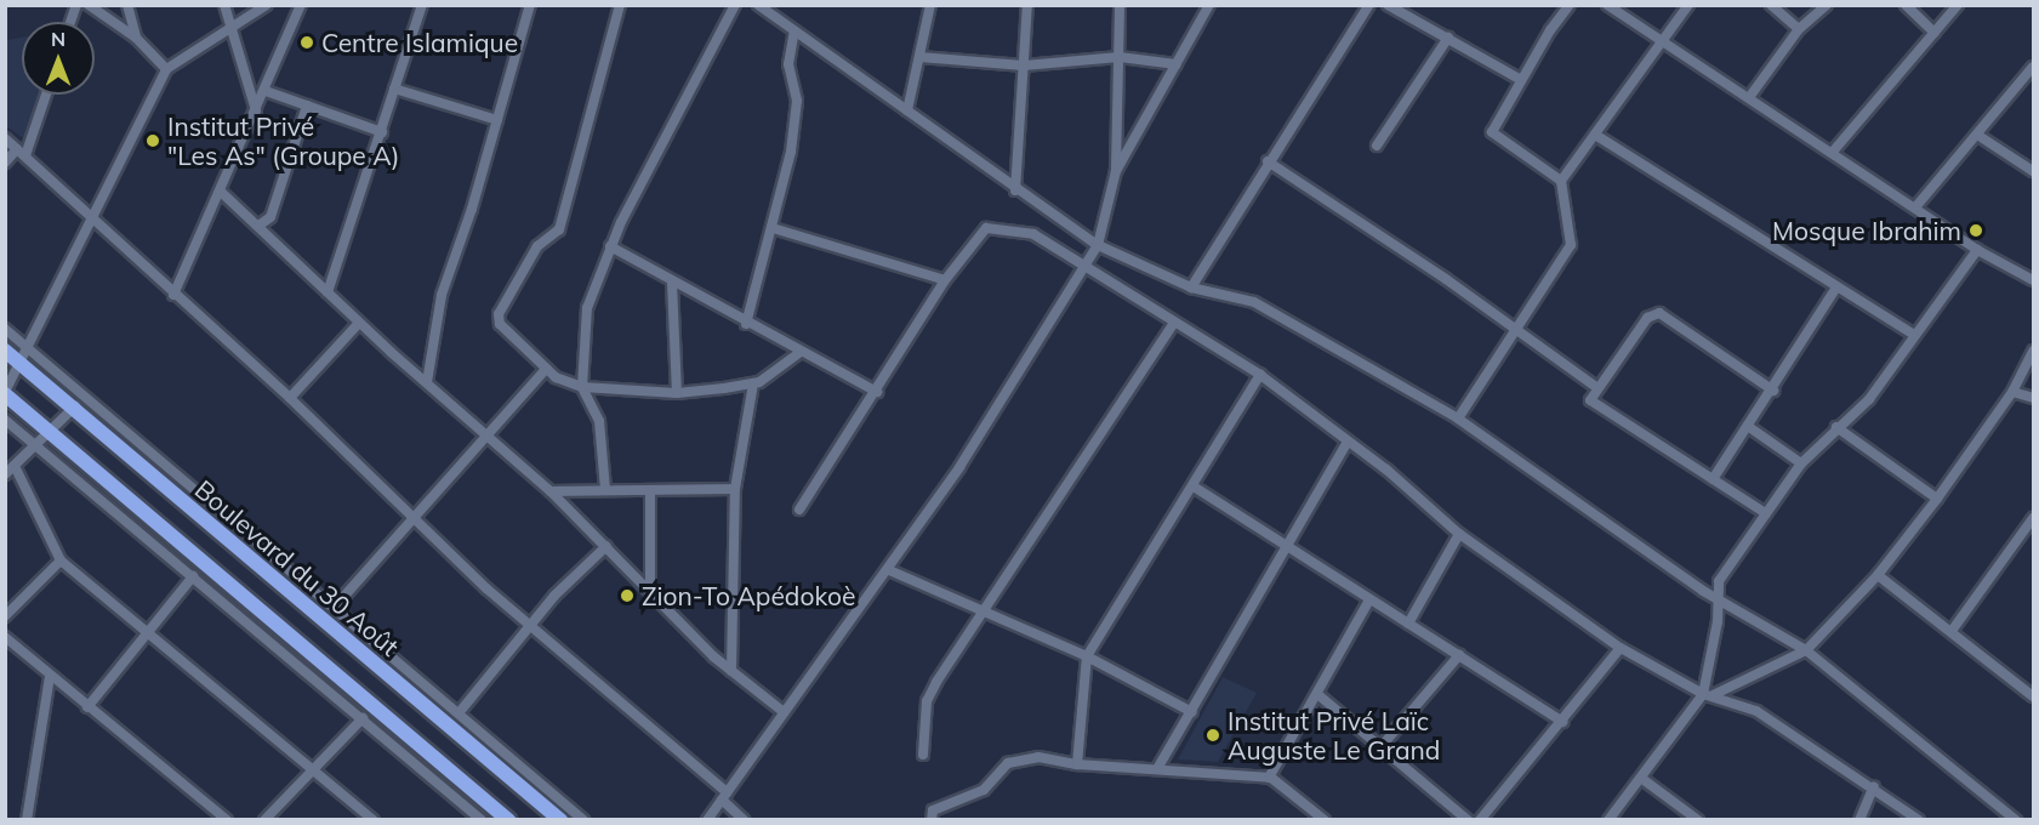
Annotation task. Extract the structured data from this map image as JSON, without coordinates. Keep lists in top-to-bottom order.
{
  "streets": {
    "highway": ["Boulevard du 30 Août"]
  },
  "places": [
    "Centre Islamique",
    "Institut Privé \"Les As\" (Groupe A)",
    "Mosque Ibrahim",
    "Zion-To Apédokoè",
    "Institut Privé Laïc Auguste Le Grand"
  ],
  "north": "top"
}
